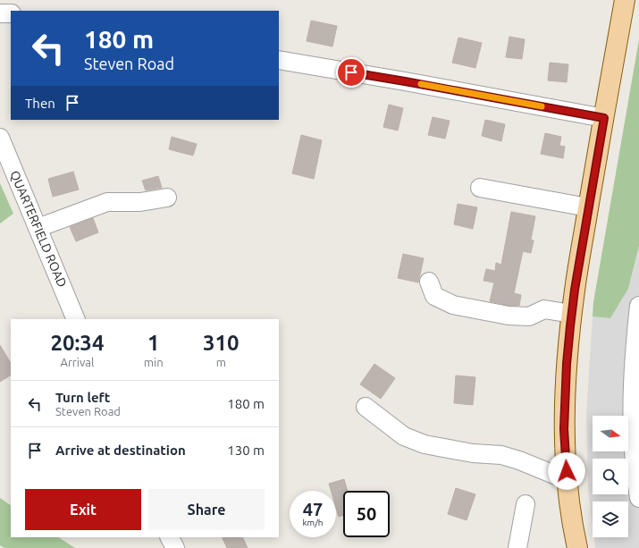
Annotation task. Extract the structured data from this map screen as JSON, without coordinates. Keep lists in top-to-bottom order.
{
  "streets": {
    "street": ["QUARTERFIELD ROAD"]
  },
  "north": "right",
  "page": {
    "turn": ["180 m", "Steven Road"],
    "then": "Then",
    "eta": [
      "20:34",
      "Arrival",
      "1",
      "min",
      "310",
      "m"
    ],
    "list": [
      {
        "name": "Turn left",
        "note": "Steven Road",
        "value": "180 m"
      },
      {
        "name": "Arrive at destination",
        "value": "130 m"
      }
    ],
    "buttons": ["Exit", "Share"],
    "speed": "47 km/h",
    "limit": "50"
  }
}
